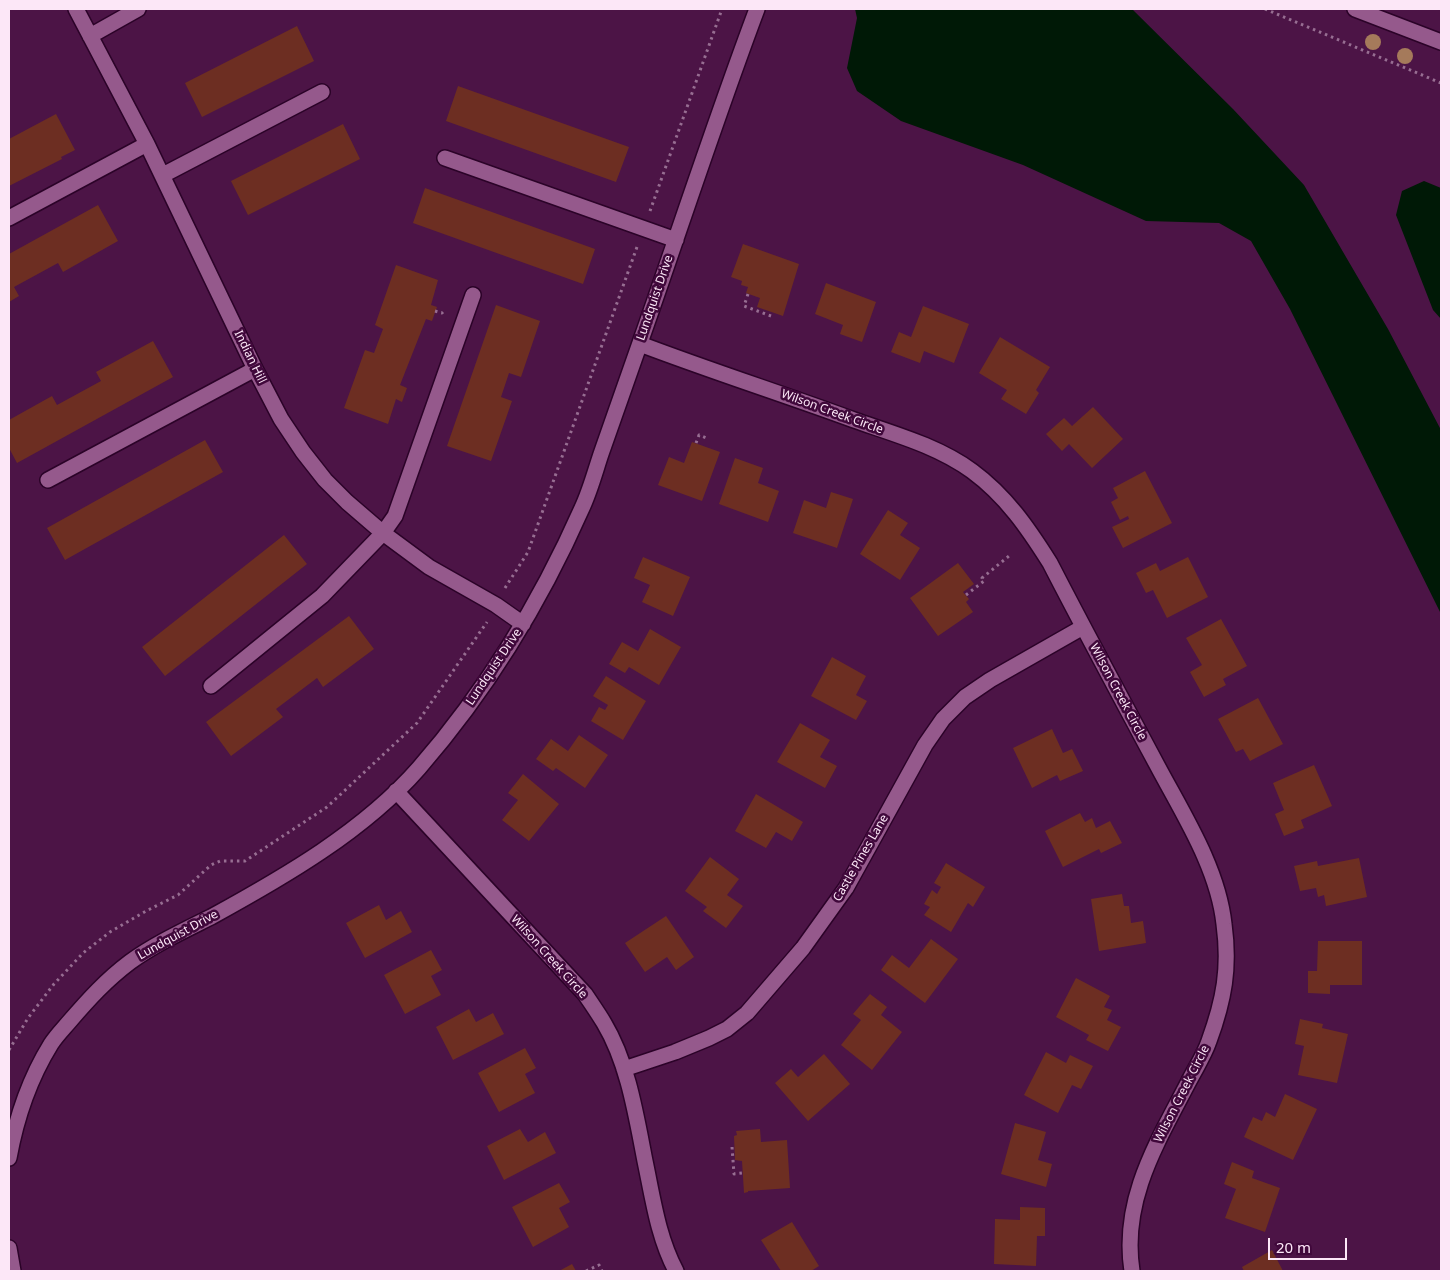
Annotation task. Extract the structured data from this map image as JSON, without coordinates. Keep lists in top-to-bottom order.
{
  "streets": {
    "street": [
      "Lundquist Drive",
      "Indian Hill",
      "Wilson Creek Circle",
      "Castle Pines Lane"
    ]
  },
  "crossings": [
    ["Lundquist Drive", "Indian Hill"],
    ["Lundquist Drive", "Wilson Creek Circle"],
    ["Wilson Creek Circle", "Castle Pines Lane"]
  ],
  "scale_bar": "20 m"
}
